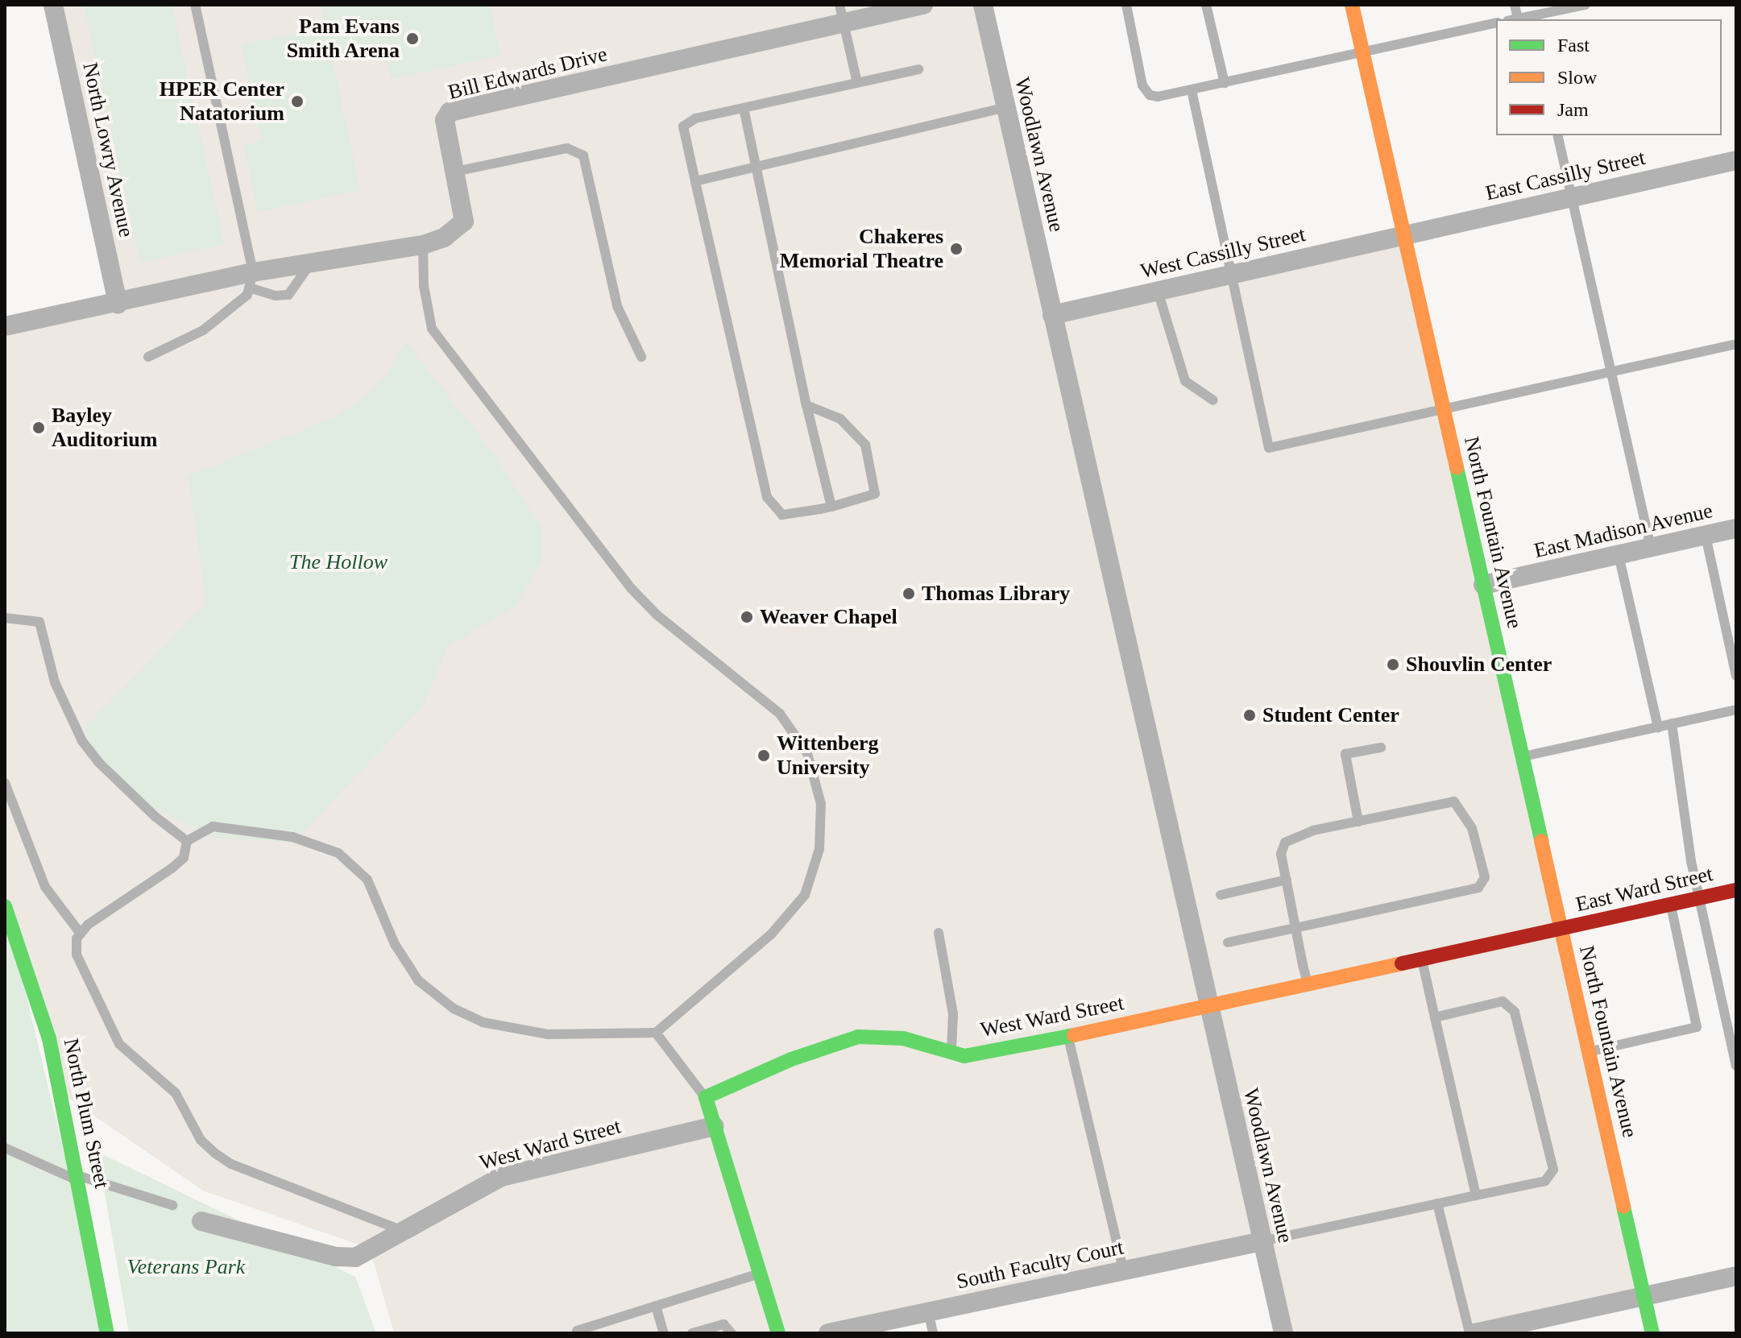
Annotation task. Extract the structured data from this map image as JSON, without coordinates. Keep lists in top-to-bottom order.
{
  "streets": {
    "street": [
      "Bill Edwards Drive",
      "North Lowry Avenue",
      "Woodlawn Avenue",
      "East Cassilly Street",
      "West Cassilly Street",
      "East Madison Avenue",
      "North Fountain Avenue",
      "East Ward Street",
      "West Ward Street",
      "North Plum Street",
      "South Faculty Court"
    ]
  },
  "crossings": [
    ["Bill Edwards Drive", "North Lowry Avenue"],
    ["Woodlawn Avenue", "West Cassilly Street"],
    ["Woodlawn Avenue", "West Ward Street"],
    ["Woodlawn Avenue", "South Faculty Court"],
    ["East Cassilly Street", "West Cassilly Street"],
    ["East Cassilly Street", "North Fountain Avenue"],
    ["West Cassilly Street", "North Fountain Avenue"],
    ["East Madison Avenue", "North Fountain Avenue"],
    ["North Fountain Avenue", "East Ward Street"],
    ["North Fountain Avenue", "West Ward Street"],
    ["East Ward Street", "West Ward Street"]
  ],
  "parks": ["The Hollow", "Veterans Park"],
  "places": [
    "Pam Evans Smith Arena",
    "HPER Center Natatorium",
    "Chakeres Memorial Theatre",
    "Bayley Auditorium",
    "Thomas Library",
    "Weaver Chapel",
    "Shouvlin Center",
    "Student Center",
    "Wittenberg University"
  ],
  "legend": ["Fast", "Slow", "Jam"]
}
